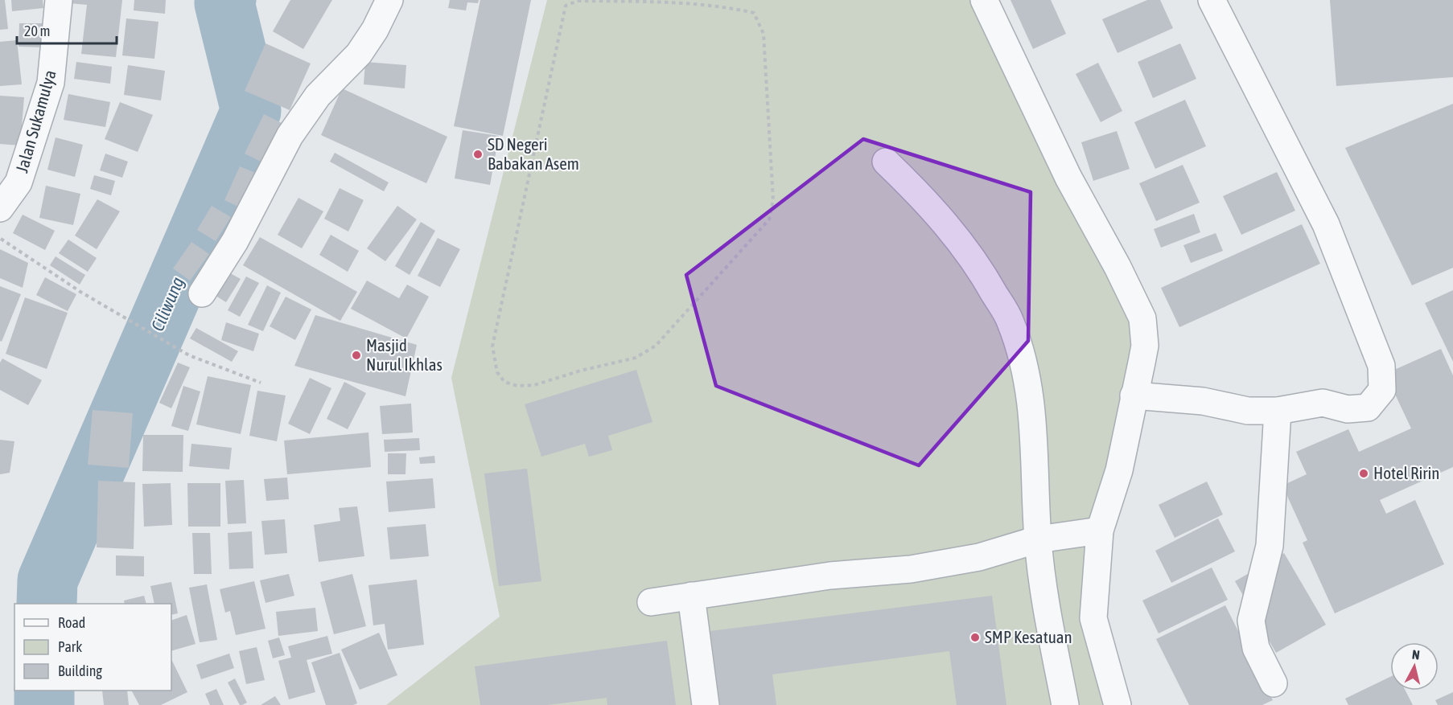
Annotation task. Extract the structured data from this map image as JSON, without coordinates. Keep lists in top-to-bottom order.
{
  "streets": {
    "street": ["Jalan Sukamulya"]
  },
  "water": ["Ciliwung"],
  "places": [
    "SD Negeri Babakan Asem",
    "Masjid Nurul Ikhlas",
    "Hotel Ririn",
    "SMP Kesatuan"
  ],
  "legend": ["Road", "Park", "Building"],
  "scale_bar": "20 m",
  "north": "top"
}
